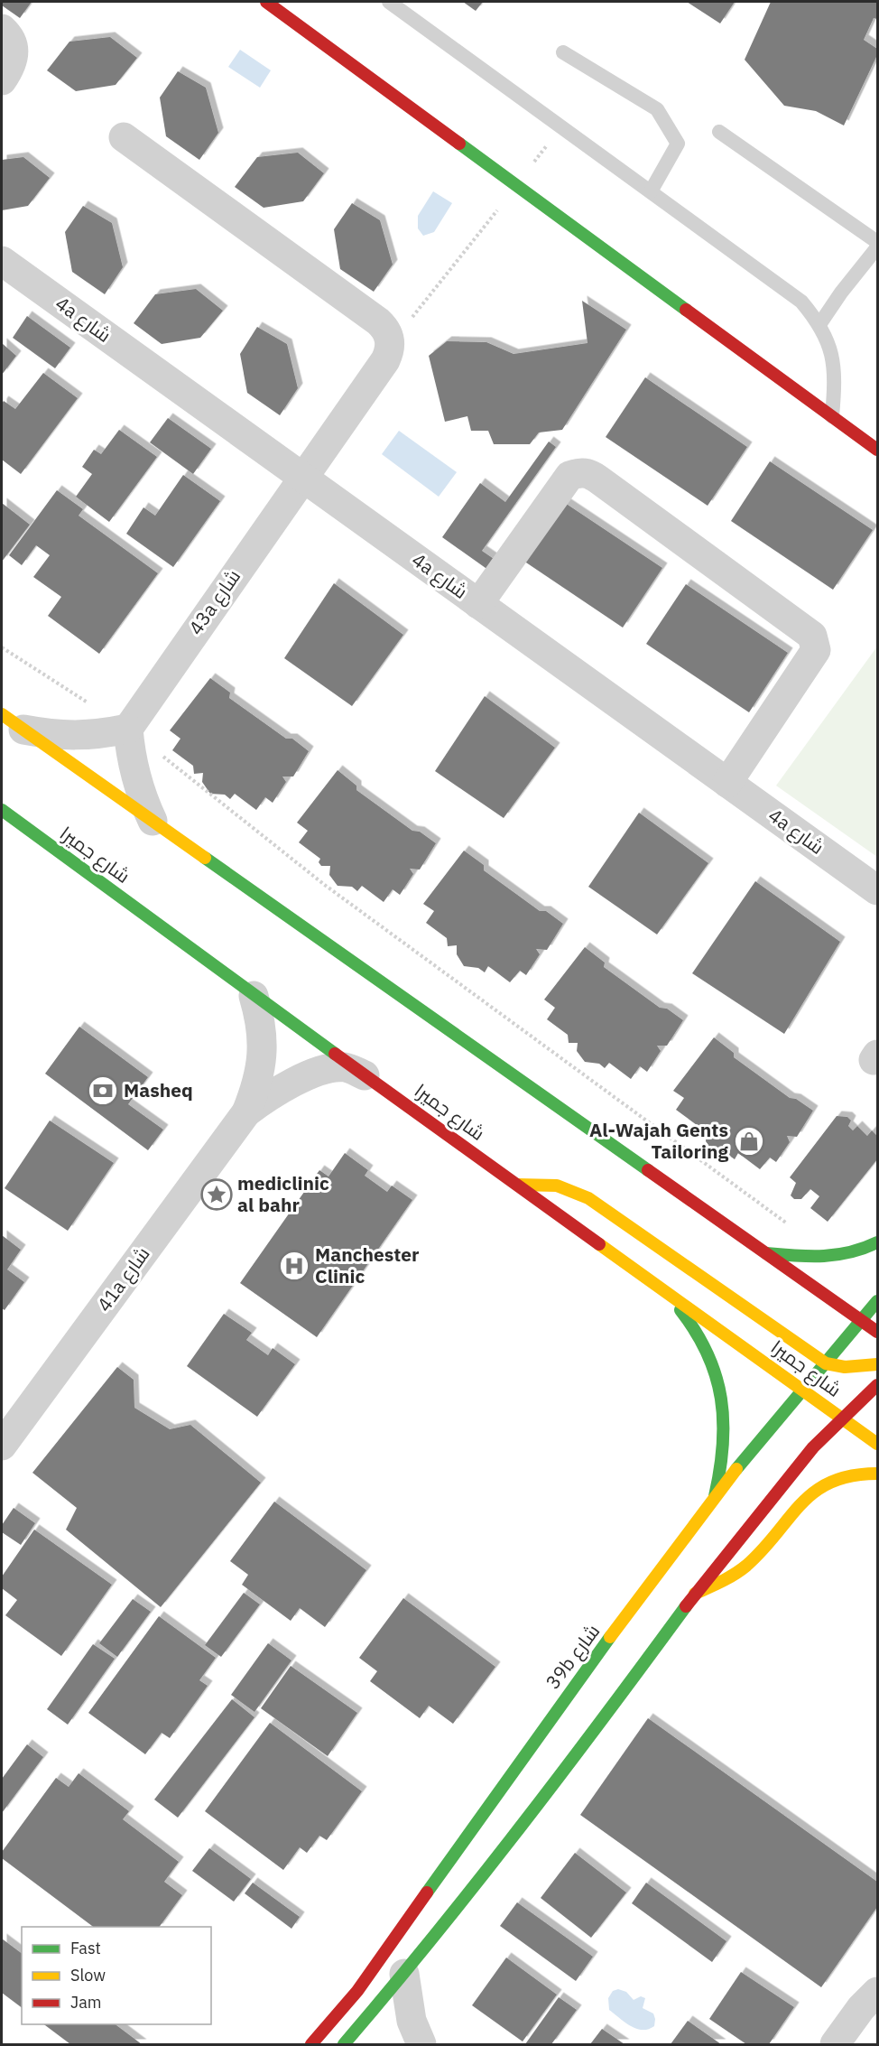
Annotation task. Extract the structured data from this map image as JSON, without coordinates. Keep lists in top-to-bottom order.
{
  "streets": {
    "main road": ["شارع جميرا", "39b شارع"],
    "street": ["4a شارع", "43a شارع", "41a شارع"]
  },
  "crossings": [
    ["4a شارع", "43a شارع"],
    ["شارع جميرا", "41a شارع"],
    ["شارع جميرا", "39b شارع"]
  ],
  "places": {
    "bank": ["Masheq"],
    "shop": ["Al-Wajah Gents Tailoring"],
    "place": ["mediclinic al bahr"],
    "hospital": ["Manchester Clinic"]
  },
  "legend": ["Fast", "Slow", "Jam"]
}
